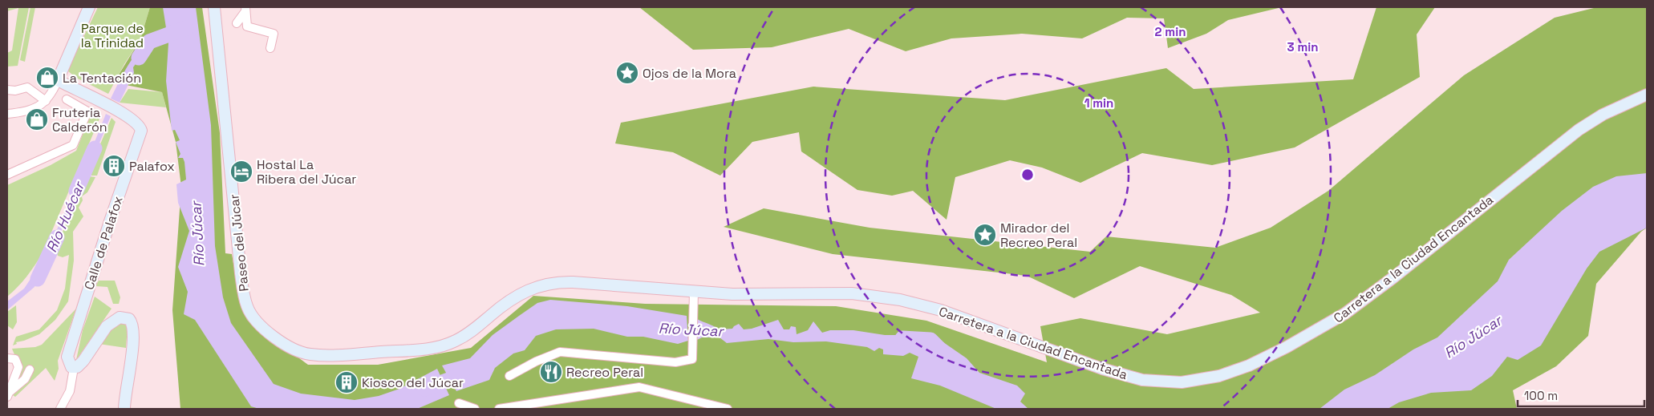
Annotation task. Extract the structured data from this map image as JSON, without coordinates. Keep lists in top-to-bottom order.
{
  "streets": {
    "main road": ["Calle de Palafox", "Paseo del Júcar", "Carretera a la Ciudad Encantada"]
  },
  "crossings": [
    ["Paseo del Júcar", "Carretera a la Ciudad Encantada"]
  ],
  "water": ["Río Huécar", "Río Júcar"],
  "parks": ["Parque de la Trinidad"],
  "places": {
    "place": ["Ojos de la Mora", "Mirador del Recreo Peral"],
    "shop": ["La Tentación", "Fruteria Calderón"],
    "building": ["Palafox", "Kiosco del Júcar"],
    "hotel": ["Hostal La Ribera del Júcar"],
    "restaurant": ["Recreo Peral"]
  },
  "scale_bar": "100 m",
  "rings": ["2 min", "3 min", "1 min"]
}
